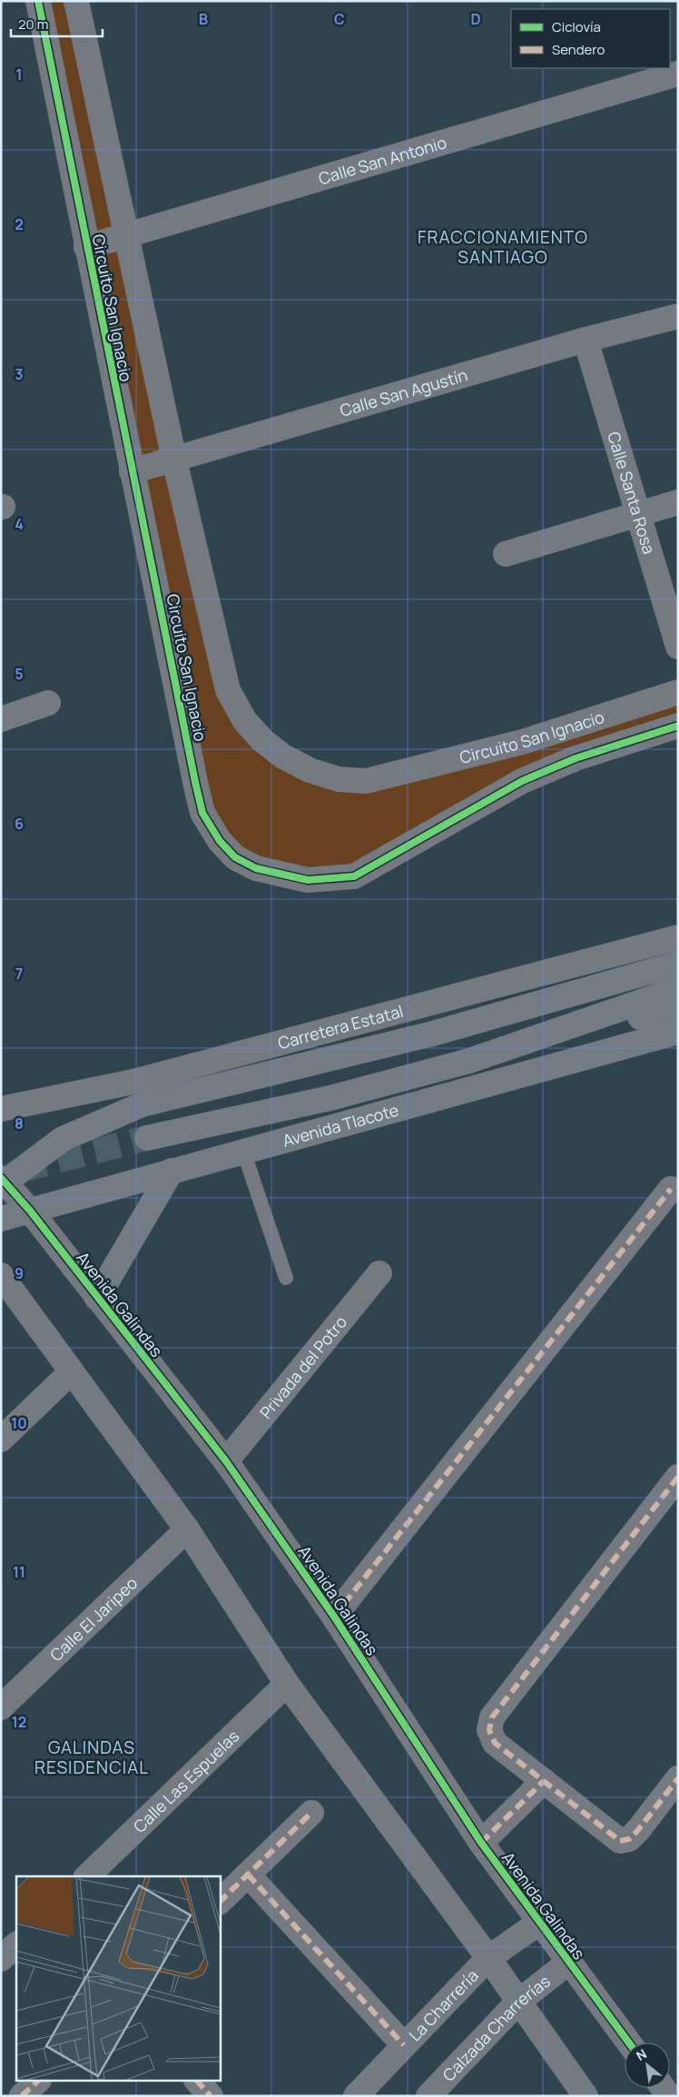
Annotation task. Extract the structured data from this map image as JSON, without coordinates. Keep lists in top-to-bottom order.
{
  "streets": {
    "main road": ["Avenida Tlacote"],
    "street": [
      "Calle San Antonio",
      "Circuito San Ignacio",
      "Calle San Agustín",
      "Calle Santa Rosa",
      "Carretera Estatal",
      "Avenida Galindas",
      "Privada del Potro",
      "Calle El Jaripeo",
      "Calle Las Espuelas",
      "La Charrería",
      "Calzada Charrerías"
    ]
  },
  "crossings": [
    ["Calle San Antonio", "Circuito San Ignacio"],
    ["Circuito San Ignacio", "Calle San Agustín"],
    ["Calle San Agustín", "Calle Santa Rosa"],
    ["Avenida Tlacote", "Avenida Galindas"],
    ["Avenida Galindas", "Privada del Potro"],
    ["Avenida Galindas", "La Charrería"],
    ["Avenida Galindas", "Calzada Charrerías"]
  ],
  "districts": ["FRACCIONAMIENTO SANTIAGO", "GALINDAS RESIDENCIAL"],
  "legend": ["Ciclovía", "Sendero"],
  "scale_bar": "20 m",
  "north": "top left",
  "grid": {
    "columns": ["B", "C", "D"],
    "rows": [
      "1",
      "2",
      "3",
      "4",
      "5",
      "6",
      "7",
      "8",
      "9",
      "10",
      "11",
      "12"
    ]
  }
}
